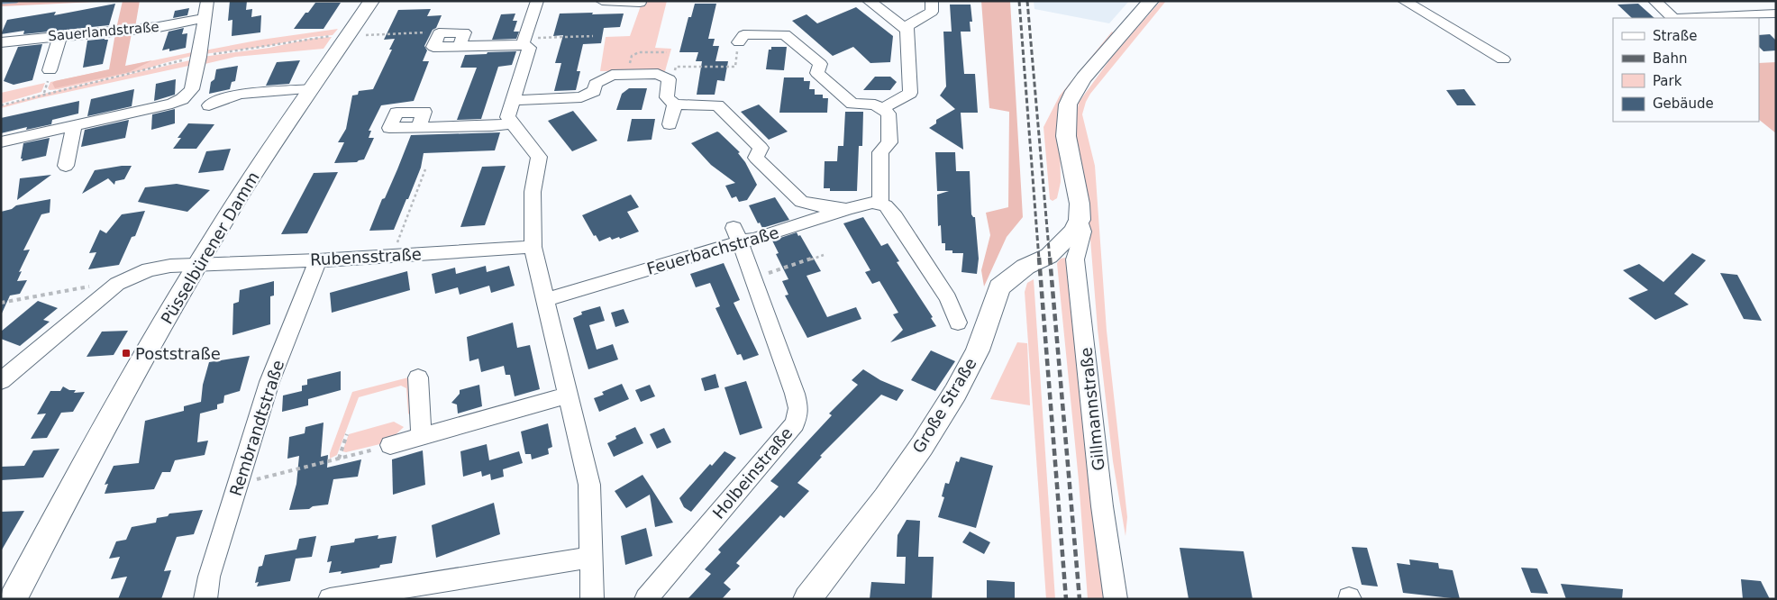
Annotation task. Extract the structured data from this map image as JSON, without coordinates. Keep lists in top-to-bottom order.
{
  "streets": {
    "main road": ["Püsselbürener Damm", "Große Straße"],
    "street": [
      "Sauerlandstraße",
      "Feuerbachstraße",
      "Rubensstraße",
      "Gillmannstraße",
      "Rembrandtstraße",
      "Holbeinstraße"
    ]
  },
  "crossings": [
    ["Püsselbürener Damm", "Rubensstraße"],
    ["Feuerbachstraße", "Holbeinstraße"],
    ["Rubensstraße", "Rembrandtstraße"],
    ["Große Straße", "Gillmannstraße"]
  ],
  "places": {
    "transit": ["Poststraße"]
  },
  "legend": [
    "Straße",
    "Bahn",
    "Park",
    "Gebäude"
  ]
}
